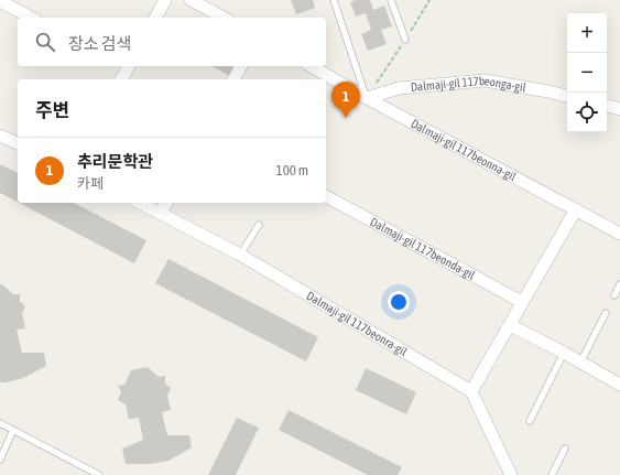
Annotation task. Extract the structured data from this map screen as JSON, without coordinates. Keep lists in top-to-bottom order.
{
  "streets": {
    "street": [
      "Dalmaji-gil 117beonga-gil",
      "Dalmaji-gil 117beonna-gil",
      "Dalmaji-gil 117beonda-gil",
      "Dalmaji-gil 117beonra-gil"
    ]
  },
  "crossings": [
    ["Dalmaji-gil 117beonga-gil", "Dalmaji-gil 117beonna-gil"]
  ],
  "page": {
    "map_buttons": ["+", "−"],
    "search": "장소 검색",
    "heading": "주변",
    "pins": "1",
    "list": [
      {
        "mark": "1",
        "name": "추리문학관",
        "note": "카페",
        "value": "100 m"
      }
    ]
  }
}
